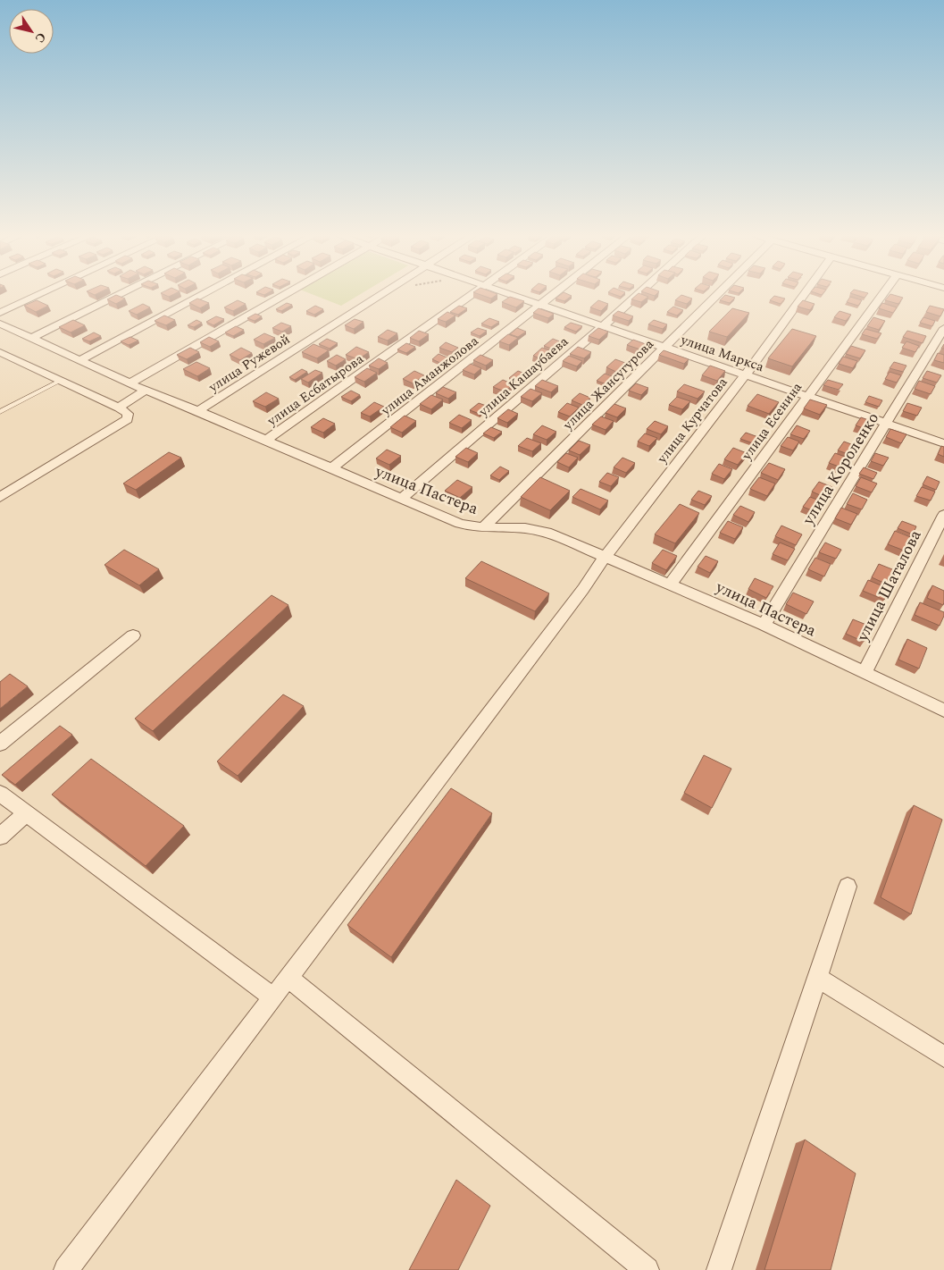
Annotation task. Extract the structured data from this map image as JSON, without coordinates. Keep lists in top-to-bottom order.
{
  "streets": {
    "street": [
      "улица Маркса",
      "улица Ружевой",
      "улица Аманжолова",
      "улица Кашаубаева",
      "улица Жансугурова",
      "улица Есбатырова",
      "улица Курчатова",
      "улица Есенина",
      "улица Короленко",
      "улица Пастера",
      "улица Шаталова"
    ]
  },
  "crossings": [
    ["улица Маркса", "улица Аманжолова"],
    ["улица Маркса", "улица Кашаубаева"],
    ["улица Маркса", "улица Жансугурова"],
    ["улица Маркса", "улица Курчатова"],
    ["улица Маркса", "улица Есенина"],
    ["улица Маркса", "улица Короленко"],
    ["улица Ружевой", "улица Пастера"],
    ["улица Аманжолова", "улица Пастера"],
    ["улица Кашаубаева", "улица Пастера"],
    ["улица Жансугурова", "улица Пастера"],
    ["улица Есбатырова", "улица Пастера"],
    ["улица Курчатова", "улица Пастера"],
    ["улица Есенина", "улица Пастера"],
    ["улица Короленко", "улица Пастера"],
    ["улица Пастера", "улица Шаталова"]
  ],
  "north": "bottom right"
}
